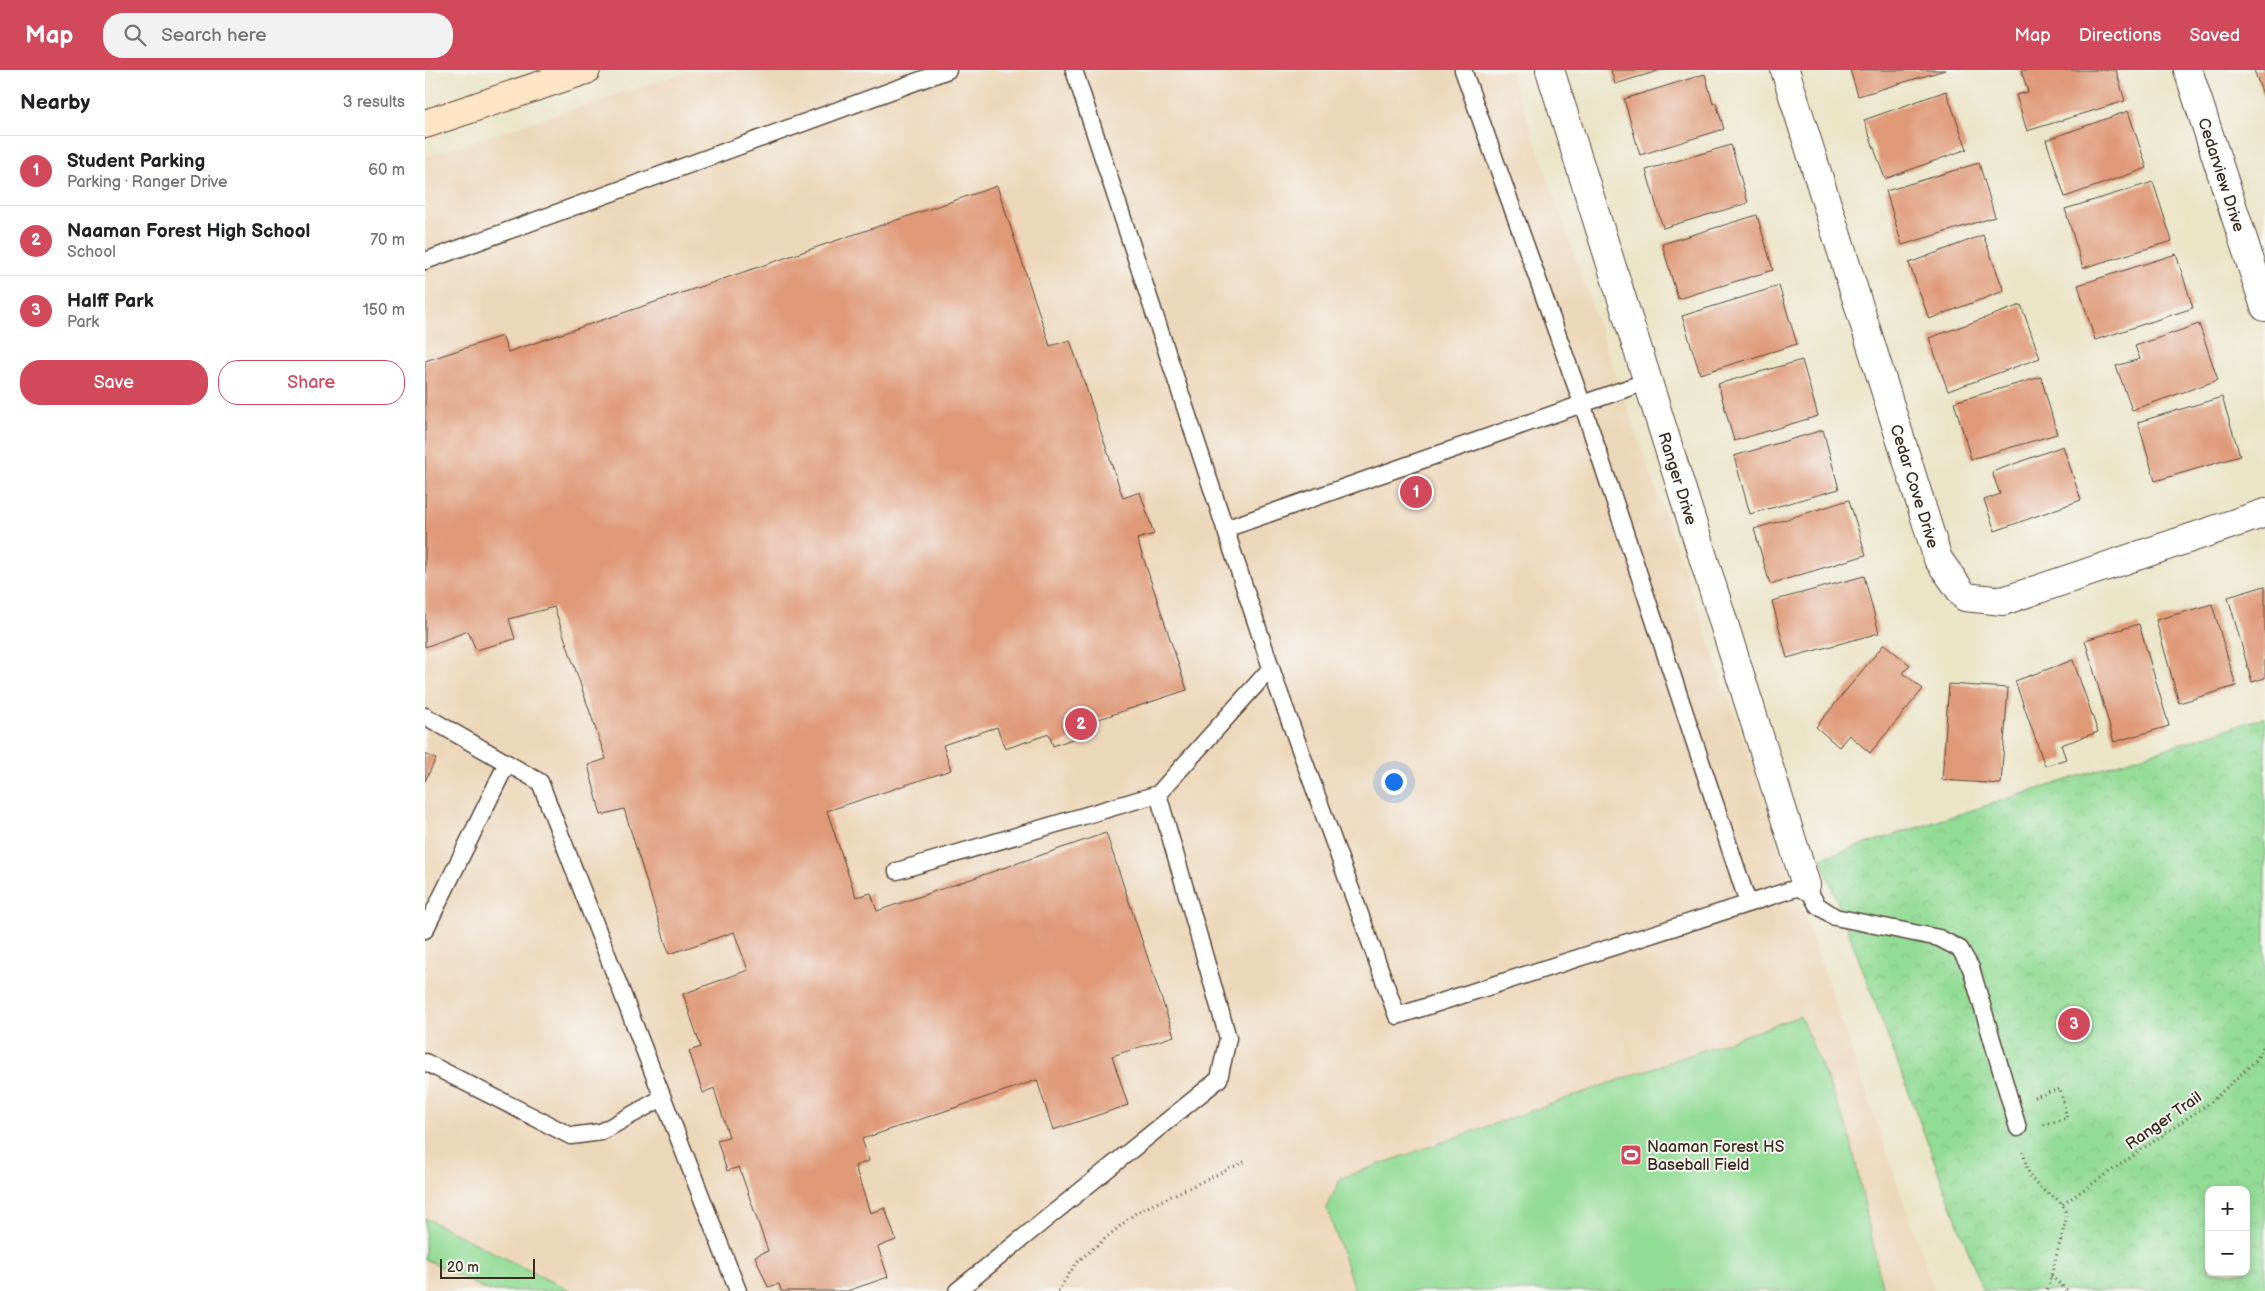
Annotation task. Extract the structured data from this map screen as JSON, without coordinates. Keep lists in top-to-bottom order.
{
  "streets": {
    "street": ["Cedarview Drive", "Ranger Drive", "Cedar Cove Drive"],
    "path": ["Ranger Trail"]
  },
  "places": {
    "sports": ["Naaman Forest HS Baseball Field"]
  },
  "scale_bar": "20 m",
  "page": {
    "header": "Map",
    "search": "Search here",
    "nav": ["Map", "Directions", "Saved"],
    "heading": ["Nearby", "3 results"],
    "list": [
      {
        "mark": "1",
        "name": "Student Parking",
        "note": "Parking · Ranger Drive",
        "value": "60 m"
      },
      {
        "mark": "2",
        "name": "Naaman Forest High School",
        "note": "School",
        "value": "70 m"
      },
      {
        "mark": "3",
        "name": "Halff Park",
        "note": "Park",
        "value": "150 m"
      }
    ],
    "buttons": ["Save", "Share"],
    "pins": ["1", "2", "3"],
    "map_buttons": ["+", "−"],
    "scale": "20 m"
  }
}
